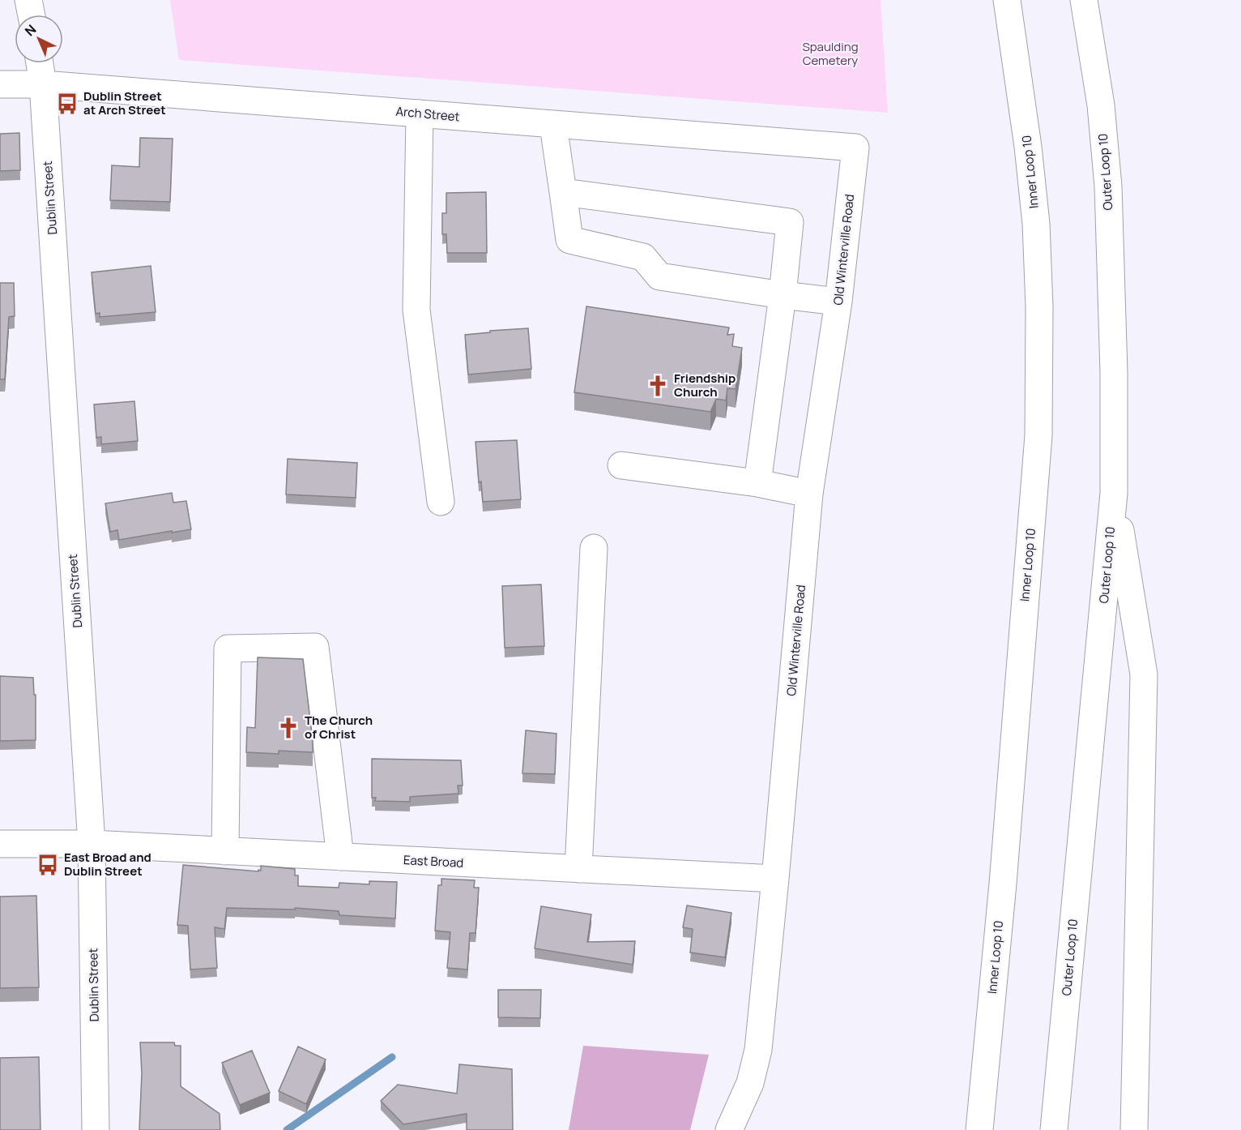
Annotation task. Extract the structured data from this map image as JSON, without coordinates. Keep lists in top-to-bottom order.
{
  "streets": {
    "main road": [
      "Arch Street",
      "Inner Loop 10",
      "Outer Loop 10",
      "Dublin Street",
      "Old Winterville Road",
      "East Broad"
    ]
  },
  "crossings": [
    ["Arch Street", "Dublin Street"],
    ["Arch Street", "Old Winterville Road"],
    ["Dublin Street", "East Broad"],
    ["Old Winterville Road", "East Broad"]
  ],
  "parks": ["Spaulding Cemetery"],
  "places": {
    "bus stop": ["Dublin Street at Arch Street", "East Broad and Dublin Street"],
    "church": ["Friendship Church", "The Church of Christ"]
  },
  "north": "top left"
}
